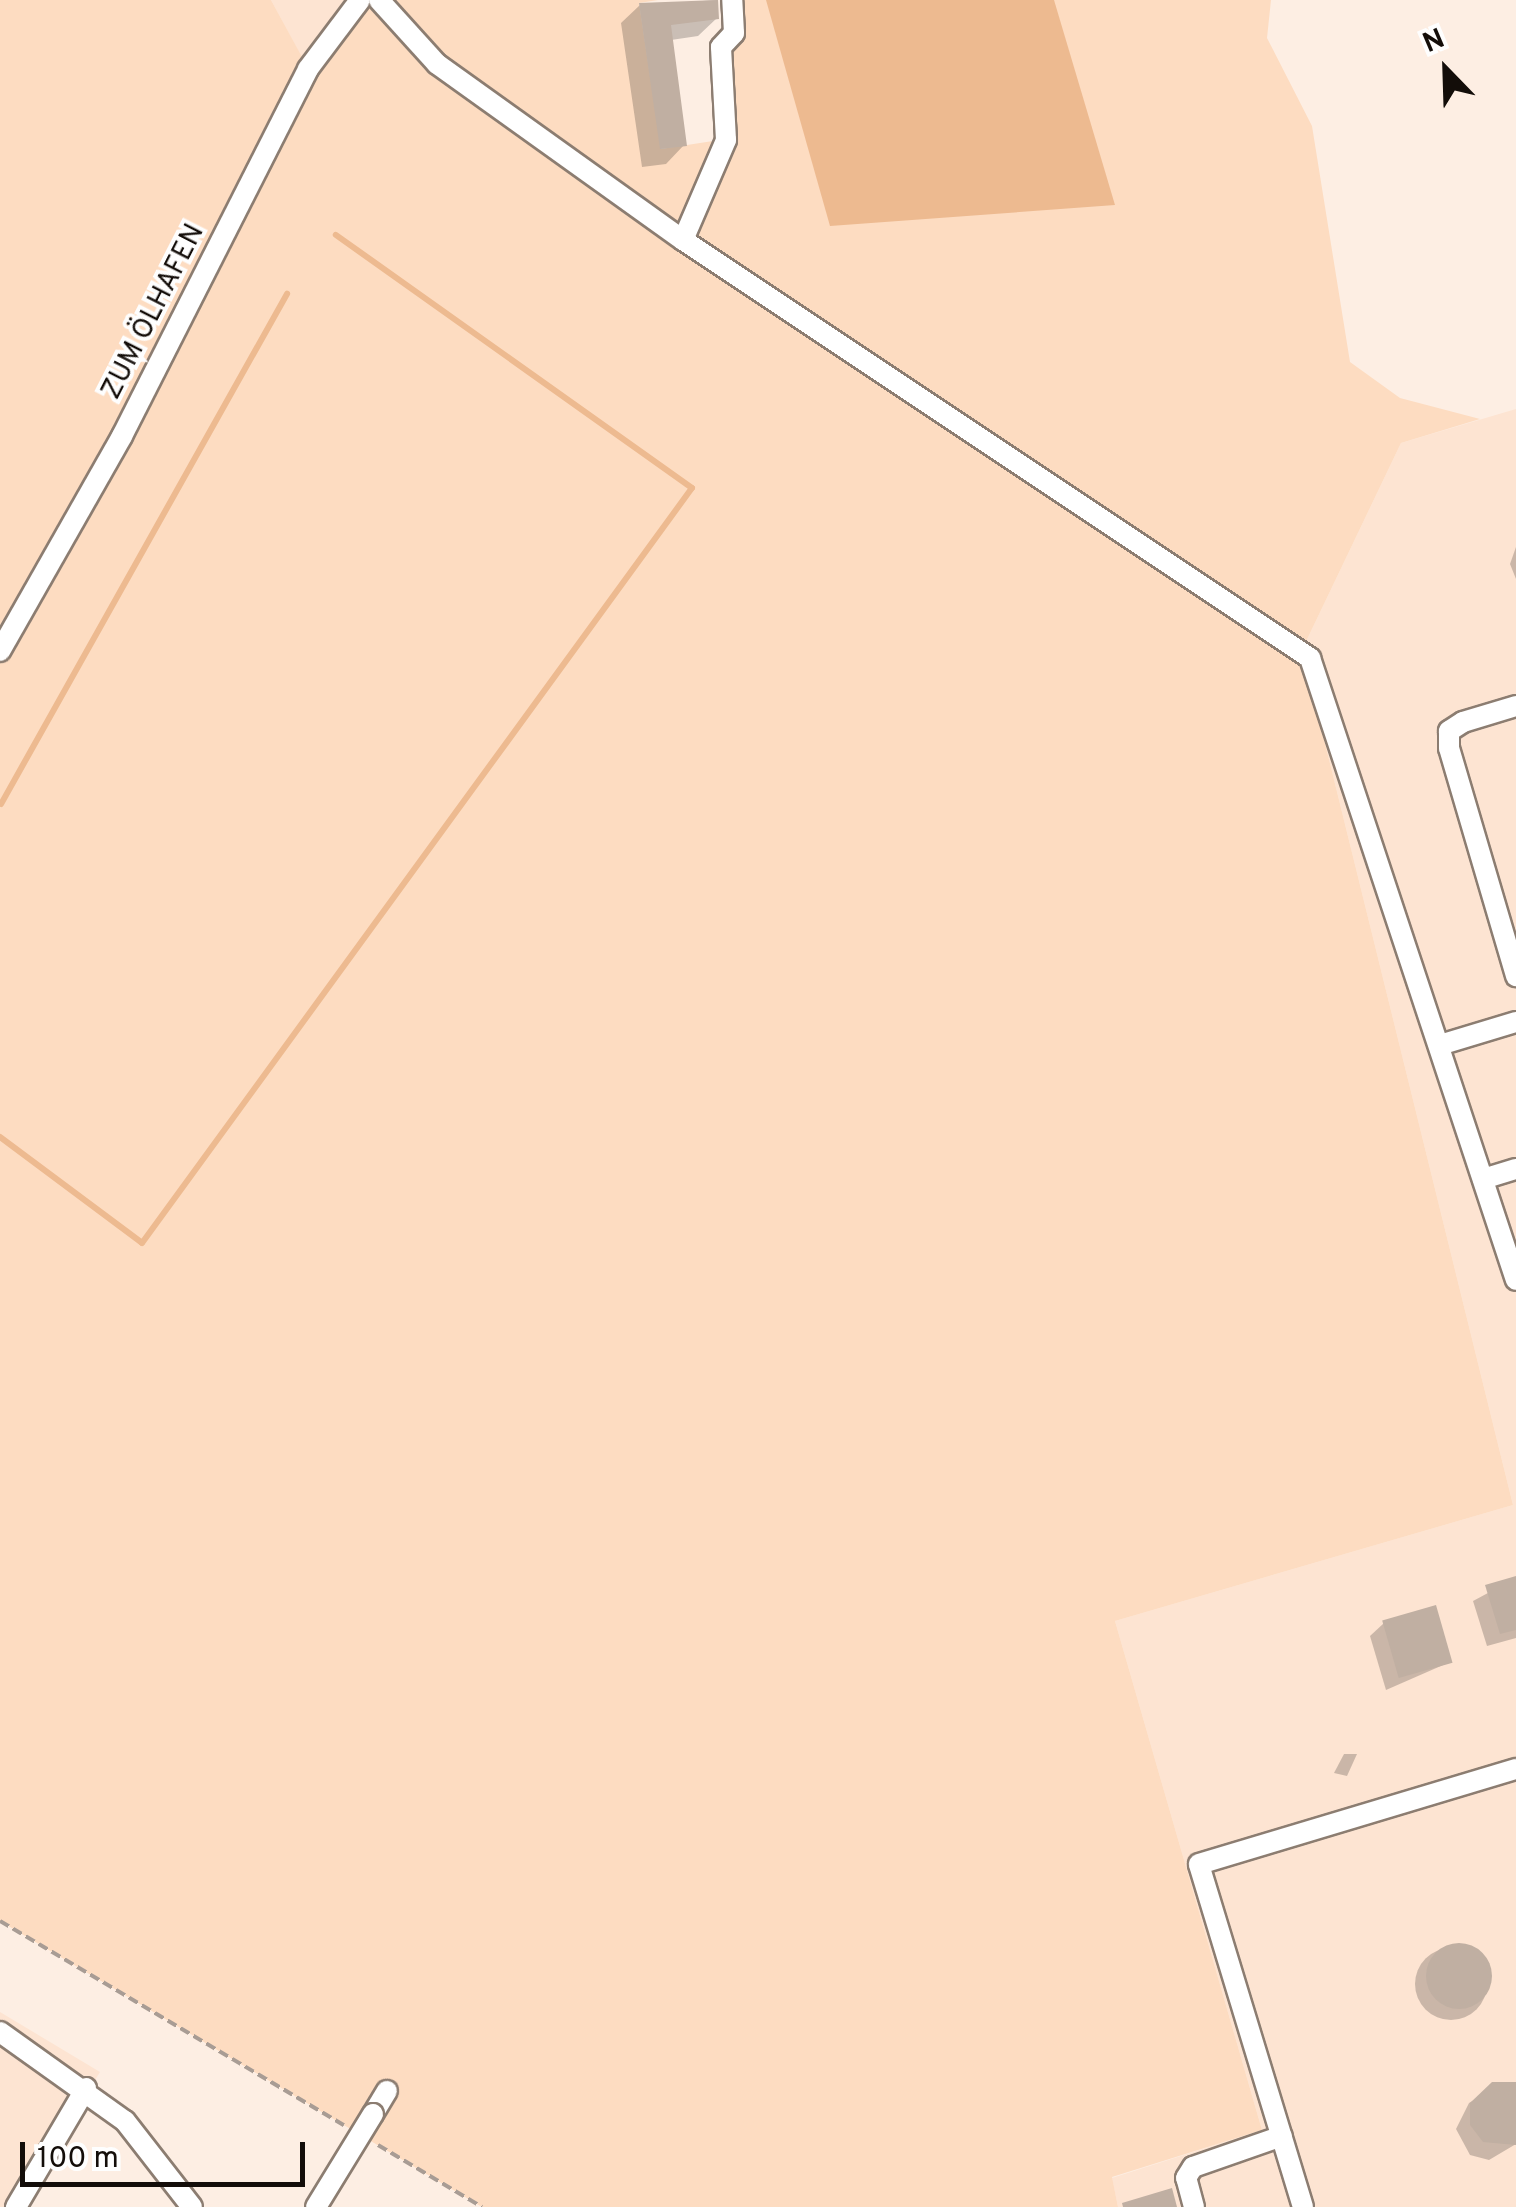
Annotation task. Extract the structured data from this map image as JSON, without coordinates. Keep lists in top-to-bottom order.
{
  "streets": {
    "street": ["ZUM ÖLHAFEN"]
  },
  "scale_bar": "100 m",
  "north": "top left"
}
